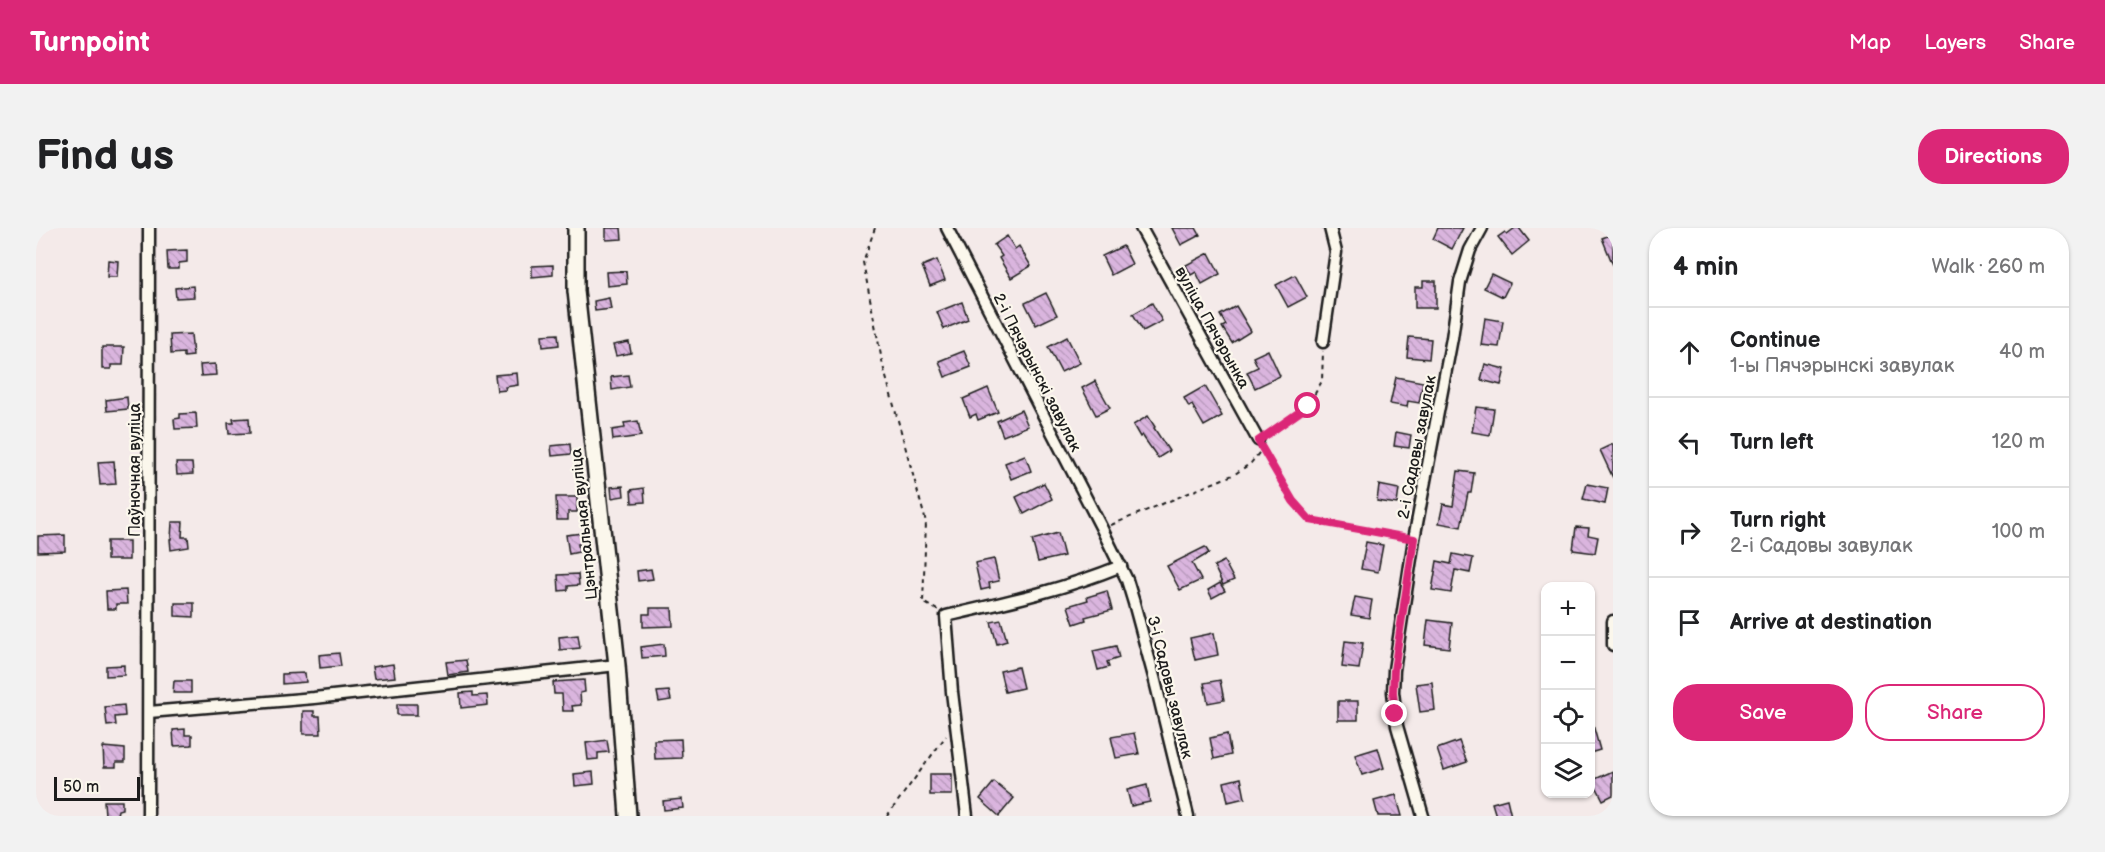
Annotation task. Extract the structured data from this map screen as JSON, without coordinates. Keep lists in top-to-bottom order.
{
  "streets": {
    "street": [
      "вуліца Пячэрынка",
      "2-і Пячэрынскі завулак",
      "2-і Садовы завулак",
      "Паўночная вуліца",
      "Цэнтральная вуліца",
      "3-і Садовы завулак"
    ]
  },
  "crossings": [
    ["2-і Пячэрынскі завулак", "3-і Садовы завулак"]
  ],
  "scale_bar": "50 m",
  "page": {
    "header": "Turnpoint",
    "nav": ["Map", "Layers", "Share"],
    "buttons": [
      "Directions",
      ["Save", "Share"]
    ],
    "title": "Find us",
    "heading": ["4 min", "Walk · 260 m"],
    "list": [
      ["Continue", "1-ы Пячэрынскі завулак", "40 m"],
      ["Turn left", "120 m"],
      ["Turn right", "2-і Садовы завулак", "100 m"],
      "Arrive at destination"
    ],
    "map_buttons": ["+", "−"],
    "scale": "50 m"
  }
}
